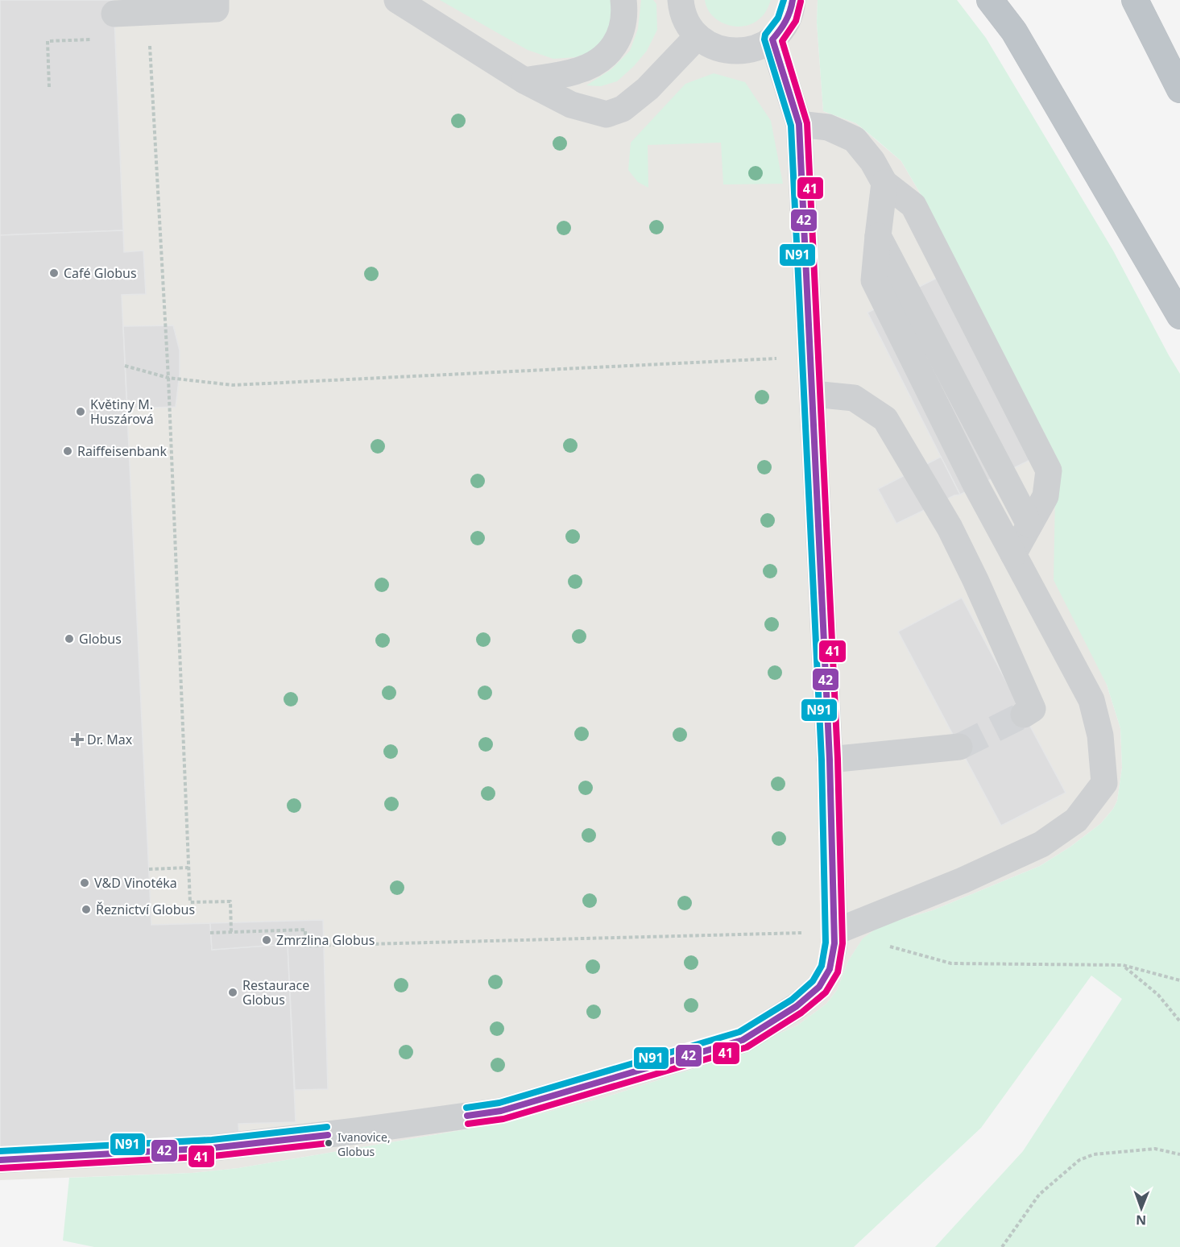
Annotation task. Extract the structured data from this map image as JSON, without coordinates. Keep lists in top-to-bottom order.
{
  "places": {
    "other": [
      "Café Globus",
      "Květiny M. Huszárová",
      "Raiffeisenbank",
      "Globus",
      "V&D Vinotéka",
      "Řeznictví Globus",
      "Zmrzlina Globus",
      "Restaurace Globus",
      "Ivanovice, Globus"
    ],
    "health": ["Dr. Max"]
  },
  "lines": ["transit line 42", "transit line N91", "transit line 41"],
  "north": "bottom"
}
